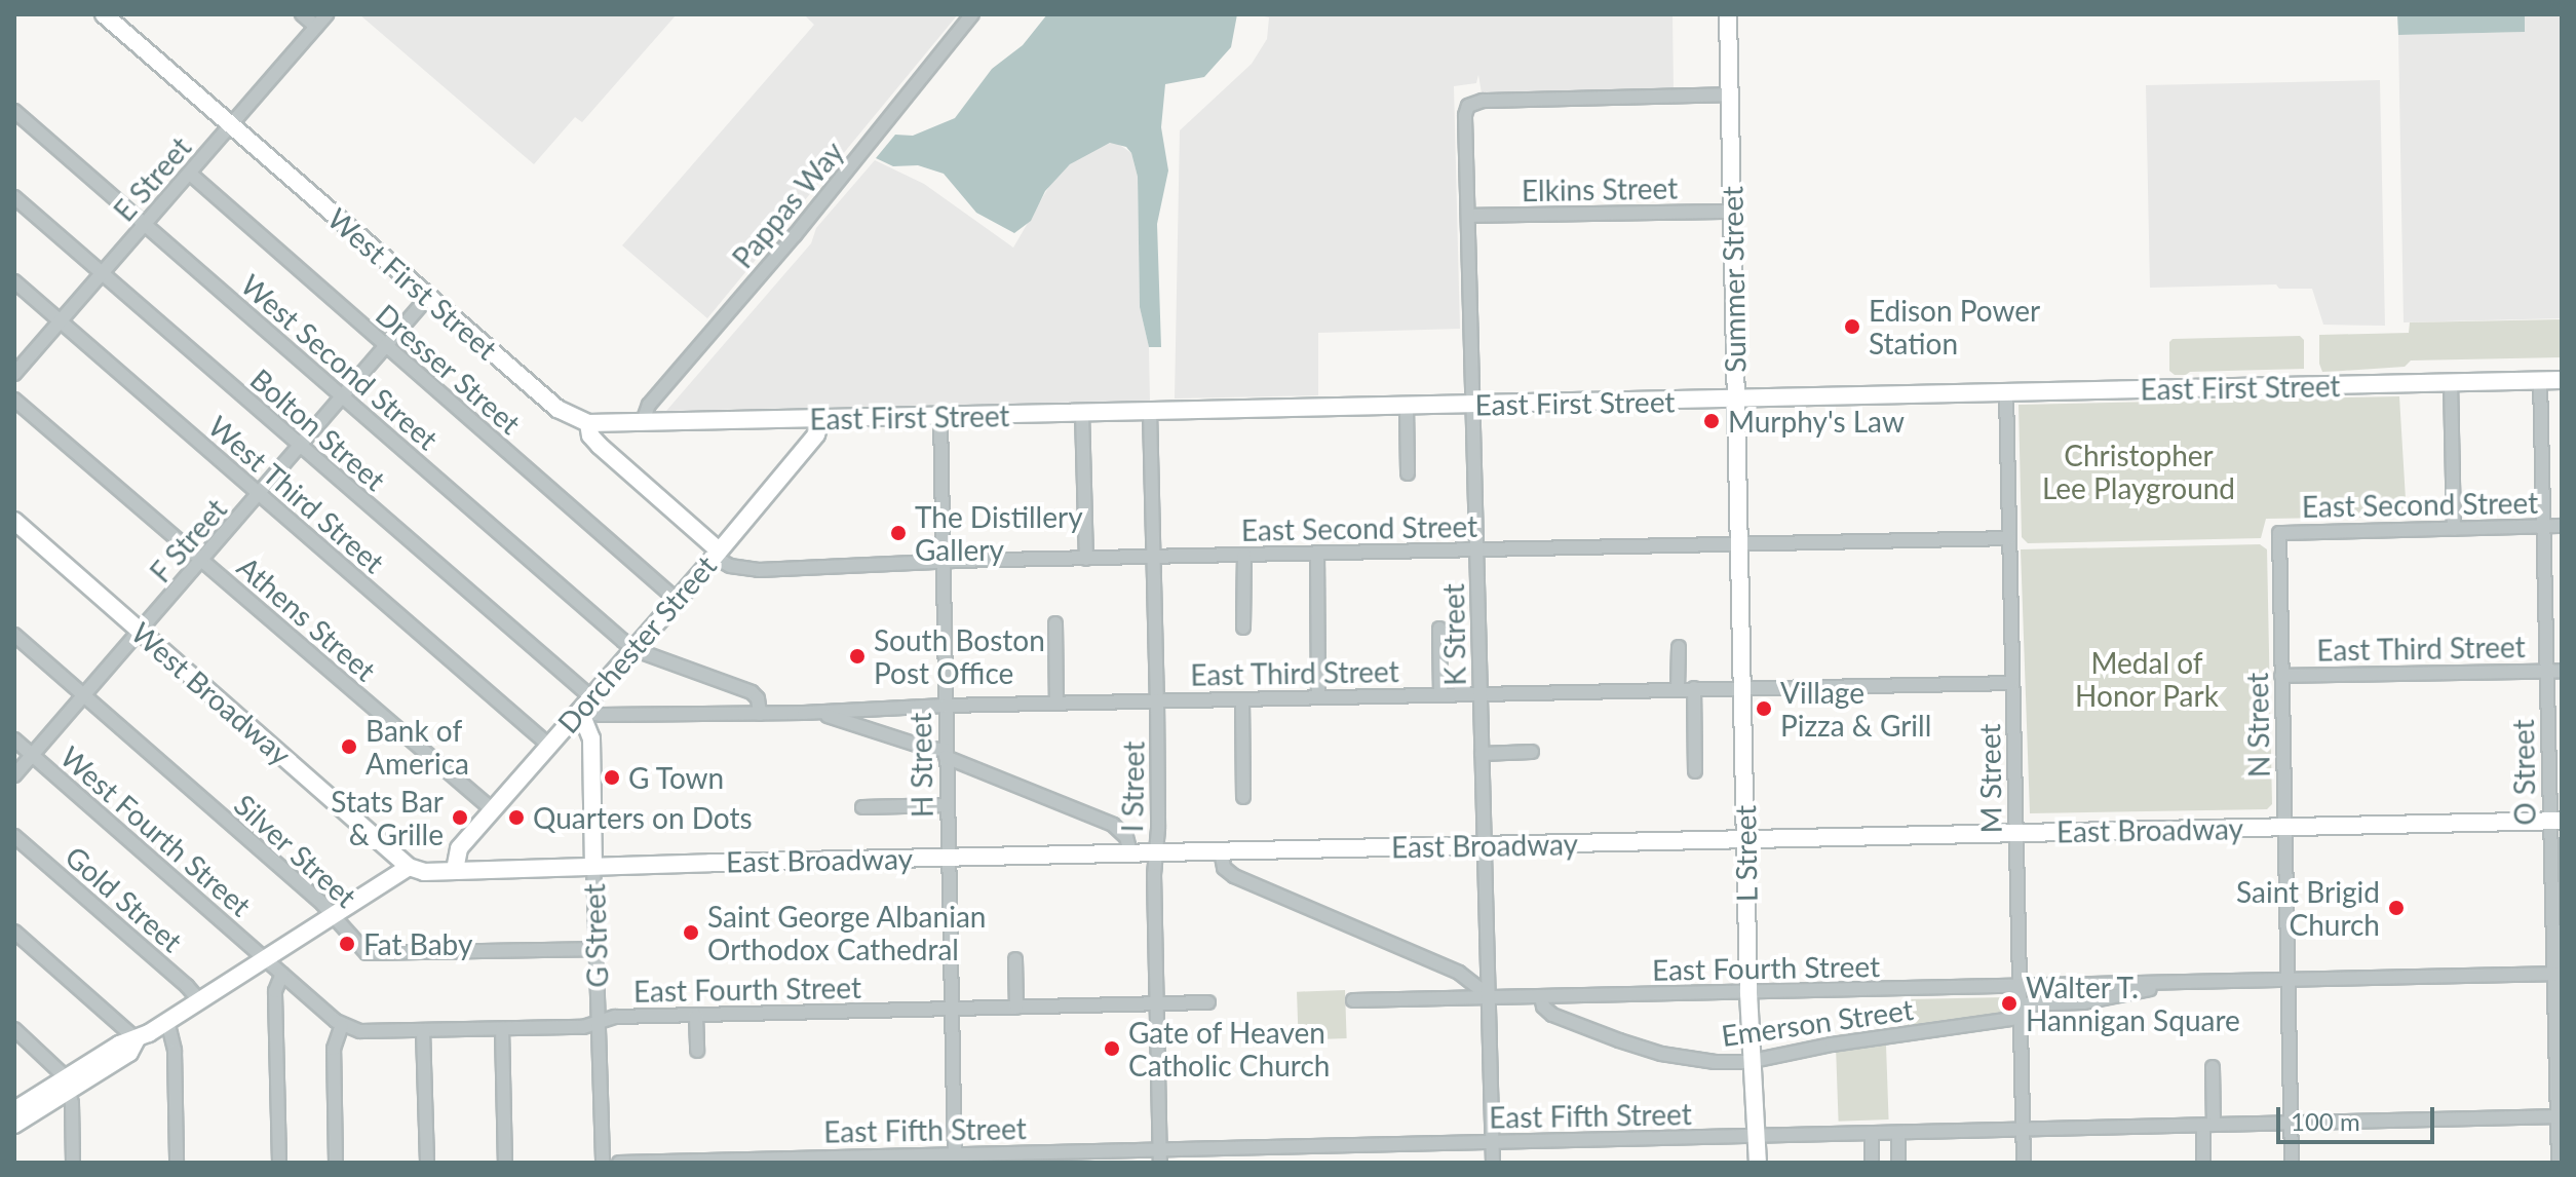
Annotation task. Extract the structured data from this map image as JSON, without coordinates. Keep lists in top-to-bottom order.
{
  "streets": {
    "main road": [
      "Summer Street",
      "West First Street",
      "East First Street",
      "Dorchester Street",
      "West Broadway",
      "East Broadway",
      "L Street",
      "G Street"
    ],
    "street": [
      "E Street",
      "Elkins Street",
      "Pappas Way",
      "West Second Street",
      "Dresser Street",
      "Bolton Street",
      "West Third Street",
      "East Second Street",
      "F Street",
      "Athens Street",
      "K Street",
      "East Third Street",
      "N Street",
      "H Street",
      "O Street",
      "M Street",
      "I Street",
      "West Fourth Street",
      "Silver Street",
      "Gold Street",
      "East Fourth Street",
      "Emerson Street",
      "East Fifth Street"
    ]
  },
  "crossings": [
    ["E Street", "West First Street"],
    ["E Street", "West Second Street"],
    ["E Street", "Dresser Street"],
    ["E Street", "Bolton Street"],
    ["E Street", "West Third Street"],
    ["Elkins Street", "Summer Street"],
    ["Elkins Street", "K Street"],
    ["Pappas Way", "East First Street"],
    ["Summer Street", "East First Street"],
    ["Summer Street", "East Second Street"],
    ["Summer Street", "K Street"],
    ["Summer Street", "L Street"],
    ["West First Street", "East First Street"],
    ["West First Street", "East Second Street"],
    ["West First Street", "F Street"],
    ["West First Street", "Dorchester Street"],
    ["West Second Street", "F Street"],
    ["West Second Street", "Dorchester Street"],
    ["Dresser Street", "F Street"],
    ["Dresser Street", "Dorchester Street"],
    ["East First Street", "K Street"],
    ["East First Street", "Dorchester Street"],
    ["East First Street", "H Street"],
    ["East First Street", "O Street"],
    ["East First Street", "M Street"],
    ["East First Street", "I Street"],
    ["Bolton Street", "F Street"],
    ["Bolton Street", "Dorchester Street"],
    ["West Third Street", "F Street"],
    ["West Third Street", "Dorchester Street"],
    ["East Second Street", "K Street"],
    ["East Second Street", "Dorchester Street"],
    ["East Second Street", "N Street"],
    ["East Second Street", "H Street"],
    ["East Second Street", "O Street"],
    ["East Second Street", "M Street"],
    ["East Second Street", "I Street"],
    ["East Second Street", "L Street"],
    ["F Street", "Athens Street"],
    ["F Street", "West Broadway"],
    ["F Street", "West Fourth Street"],
    ["F Street", "Silver Street"],
    ["Athens Street", "Dorchester Street"],
    ["K Street", "East Third Street"],
    ["K Street", "East Broadway"],
    ["K Street", "East Fourth Street"],
    ["K Street", "East Fifth Street"],
    ["Dorchester Street", "East Third Street"],
    ["Dorchester Street", "East Broadway"],
    ["Dorchester Street", "G Street"],
    ["East Third Street", "N Street"],
    ["East Third Street", "H Street"],
    ["East Third Street", "O Street"],
    ["East Third Street", "M Street"],
    ["East Third Street", "I Street"],
    ["East Third Street", "L Street"],
    ["East Third Street", "G Street"],
    ["West Broadway", "East Broadway"],
    ["N Street", "East Broadway"],
    ["N Street", "East Fourth Street"],
    ["N Street", "East Fifth Street"],
    ["H Street", "East Broadway"],
    ["H Street", "East Fourth Street"],
    ["H Street", "East Fifth Street"],
    ["O Street", "East Broadway"],
    ["O Street", "East Fourth Street"],
    ["O Street", "East Fifth Street"],
    ["M Street", "East Broadway"],
    ["M Street", "East Fourth Street"],
    ["M Street", "Emerson Street"],
    ["M Street", "East Fifth Street"],
    ["I Street", "East Broadway"],
    ["I Street", "East Fourth Street"],
    ["I Street", "East Fifth Street"],
    ["East Broadway", "L Street"],
    ["East Broadway", "G Street"],
    ["Silver Street", "G Street"],
    ["L Street", "East Fourth Street"],
    ["L Street", "Emerson Street"],
    ["L Street", "East Fifth Street"],
    ["G Street", "East Fourth Street"],
    ["East Fourth Street", "Emerson Street"]
  ],
  "parks": ["Christopher Lee Playground", "Medal of Honor Park"],
  "places": [
    "Edison Power Station",
    "Murphy's Law",
    "The Distillery Gallery",
    "South Boston Post Office",
    "Village Pizza & Grill",
    "Bank of America",
    "G Town",
    "Stats Bar & Grille",
    "Quarters on Dots",
    "Saint Brigid Church",
    "Saint George Albanian Orthodox Cathedral",
    "Fat Baby",
    "Walter T. Hannigan Square",
    "Gate of Heaven Catholic Church"
  ],
  "scale_bar": "100 m"
}
